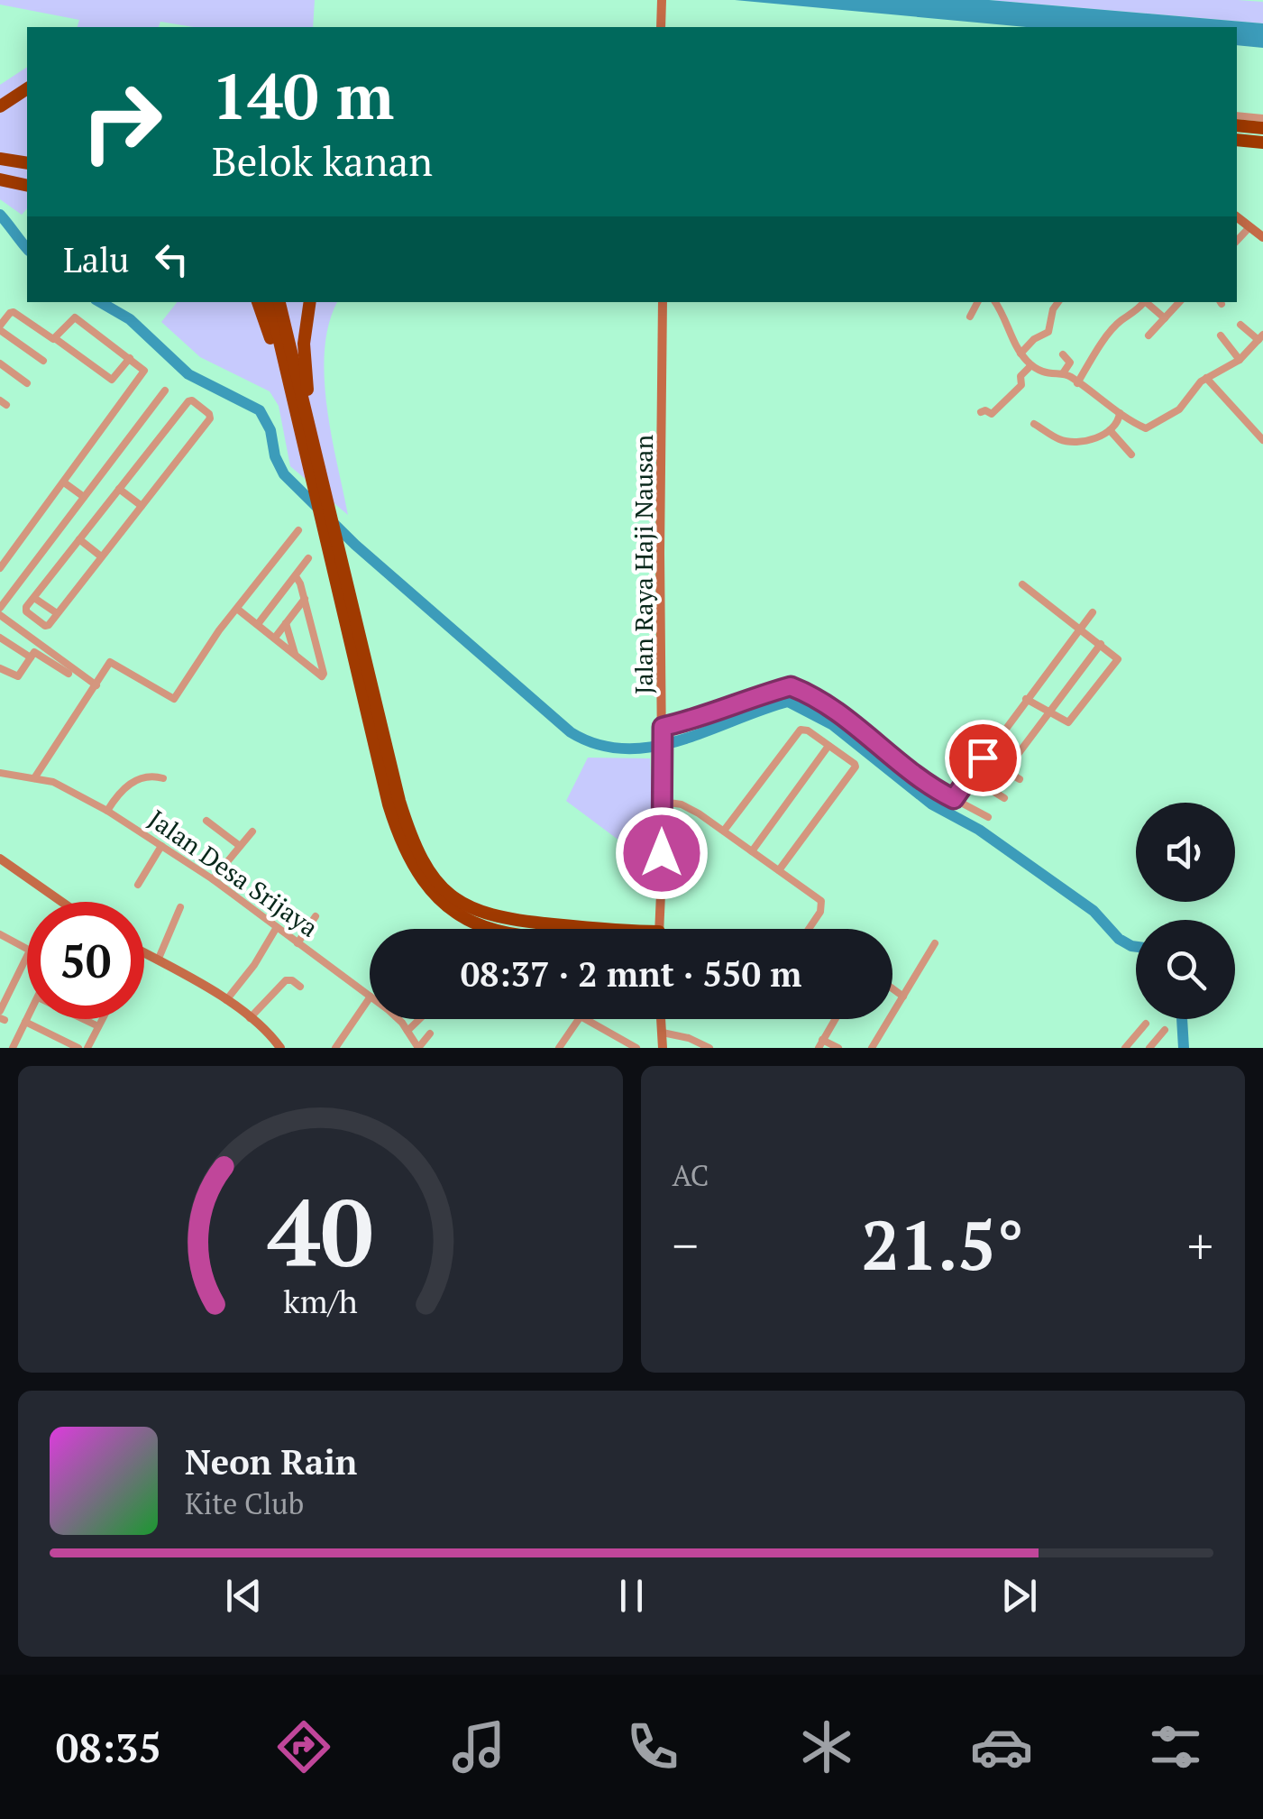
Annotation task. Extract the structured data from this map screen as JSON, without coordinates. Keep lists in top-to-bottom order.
{
  "streets": {
    "main road": ["Jalan Raya Haji Nausan"],
    "street": ["Jalan Desa Srijaya"]
  },
  "page": {
    "turn": ["140 m", "Belok kanan"],
    "then": "Lalu",
    "limit": "50",
    "trip": "08:37 · 2 mnt · 550 m",
    "tile": "AC",
    "heat": ["−", "21.5°", "+"],
    "song": ["Neon Rain", "Kite Club"],
    "tabs": "08:35",
    "gauge": ["40", "km/h"]
  }
}
